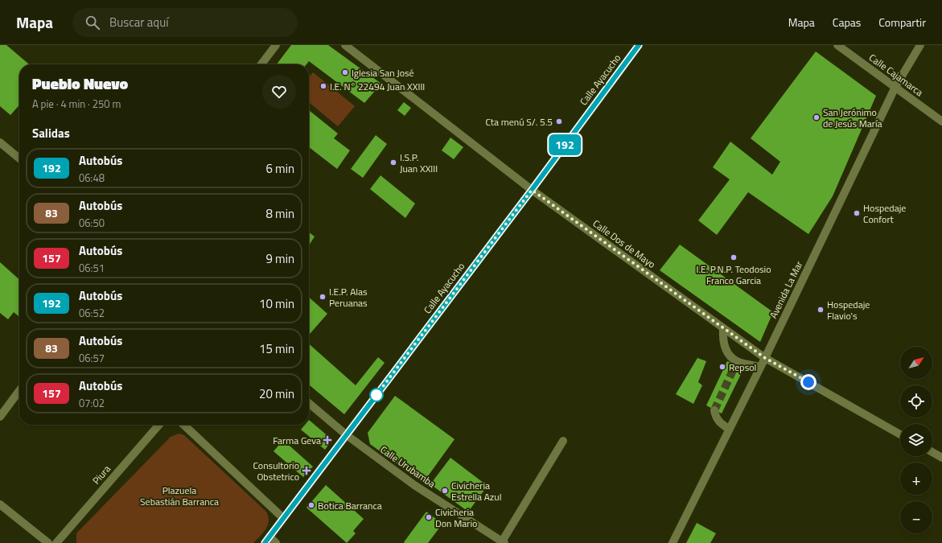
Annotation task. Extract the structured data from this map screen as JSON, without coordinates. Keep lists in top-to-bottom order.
{
  "streets": {
    "street": [
      "Calle Cajamarca",
      "Calle Ayacucho",
      "Calle Dos de Mayo",
      "Avenida La Mar",
      "Calle Urubamba",
      "Piura"
    ]
  },
  "crossings": [
    ["Calle Cajamarca", "Avenida La Mar"],
    ["Calle Ayacucho", "Calle Dos de Mayo"],
    ["Calle Ayacucho", "Calle Urubamba"],
    ["Calle Dos de Mayo", "Avenida La Mar"]
  ],
  "parks": ["Plazuela Sebastián Barranca"],
  "places": {
    "other": [
      "Iglesia San José",
      "I.E. N° 22494 Juan XXIII",
      "San Jerónimo de Jesús María",
      "Cta menú S/. 5.5",
      "I.S.P. Juan XXIII",
      "Hospedaje Confort",
      "I.E. P.N.P. Teodosio Franco Garcia",
      "I.E.P. Alas Peruanas",
      "Hospedaje Flavio's",
      "Repsol",
      "Civicheria Estrella Azul",
      "Botica Barranca",
      "Civicheria Don Mario"
    ],
    "health": ["Farma Geva", "Consultorio Obstetrico"]
  },
  "lines": ["bus line 192"],
  "north": "top right",
  "page": {
    "header": "Mapa",
    "search": "Buscar aquí",
    "nav": ["Mapa", "Capas", "Compartir"],
    "on_map": "192",
    "heading": [
      ["Pueblo Nuevo", "A pie · 4 min · 250 m"],
      "Salidas"
    ],
    "list": [
      {
        "mark": "192",
        "name": "Autobús",
        "note": "06:48",
        "value": "6 min"
      },
      {
        "mark": "83",
        "name": "Autobús",
        "note": "06:50",
        "value": "8 min"
      },
      {
        "mark": "157",
        "name": "Autobús",
        "note": "06:51",
        "value": "9 min"
      },
      {
        "mark": "192",
        "name": "Autobús",
        "note": "06:52",
        "value": "10 min"
      },
      {
        "mark": "83",
        "name": "Autobús",
        "note": "06:57",
        "value": "15 min"
      },
      {
        "mark": "157",
        "name": "Autobús",
        "note": "07:02",
        "value": "20 min"
      }
    ],
    "map_buttons": ["+", "−"]
  }
}
